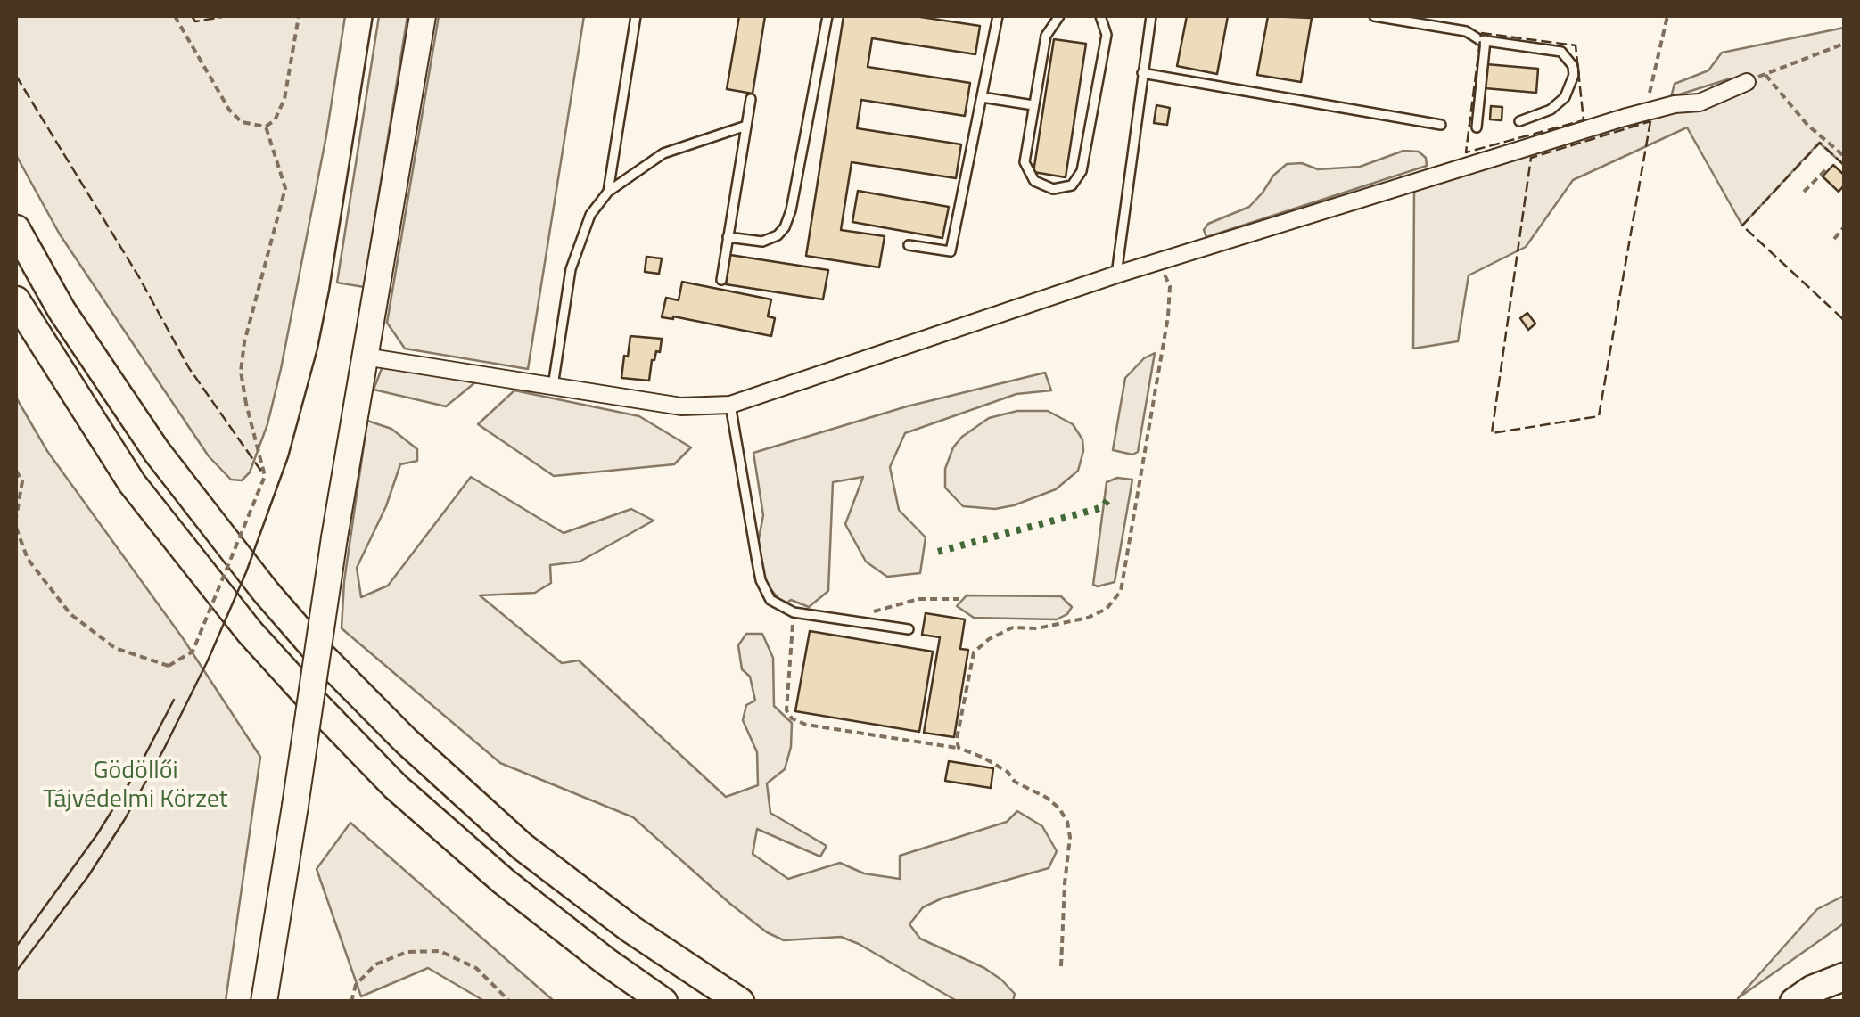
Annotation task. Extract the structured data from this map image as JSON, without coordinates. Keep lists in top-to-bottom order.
{
  "parks": ["Gödöllői Tájvédelmi Körzet"]
}
